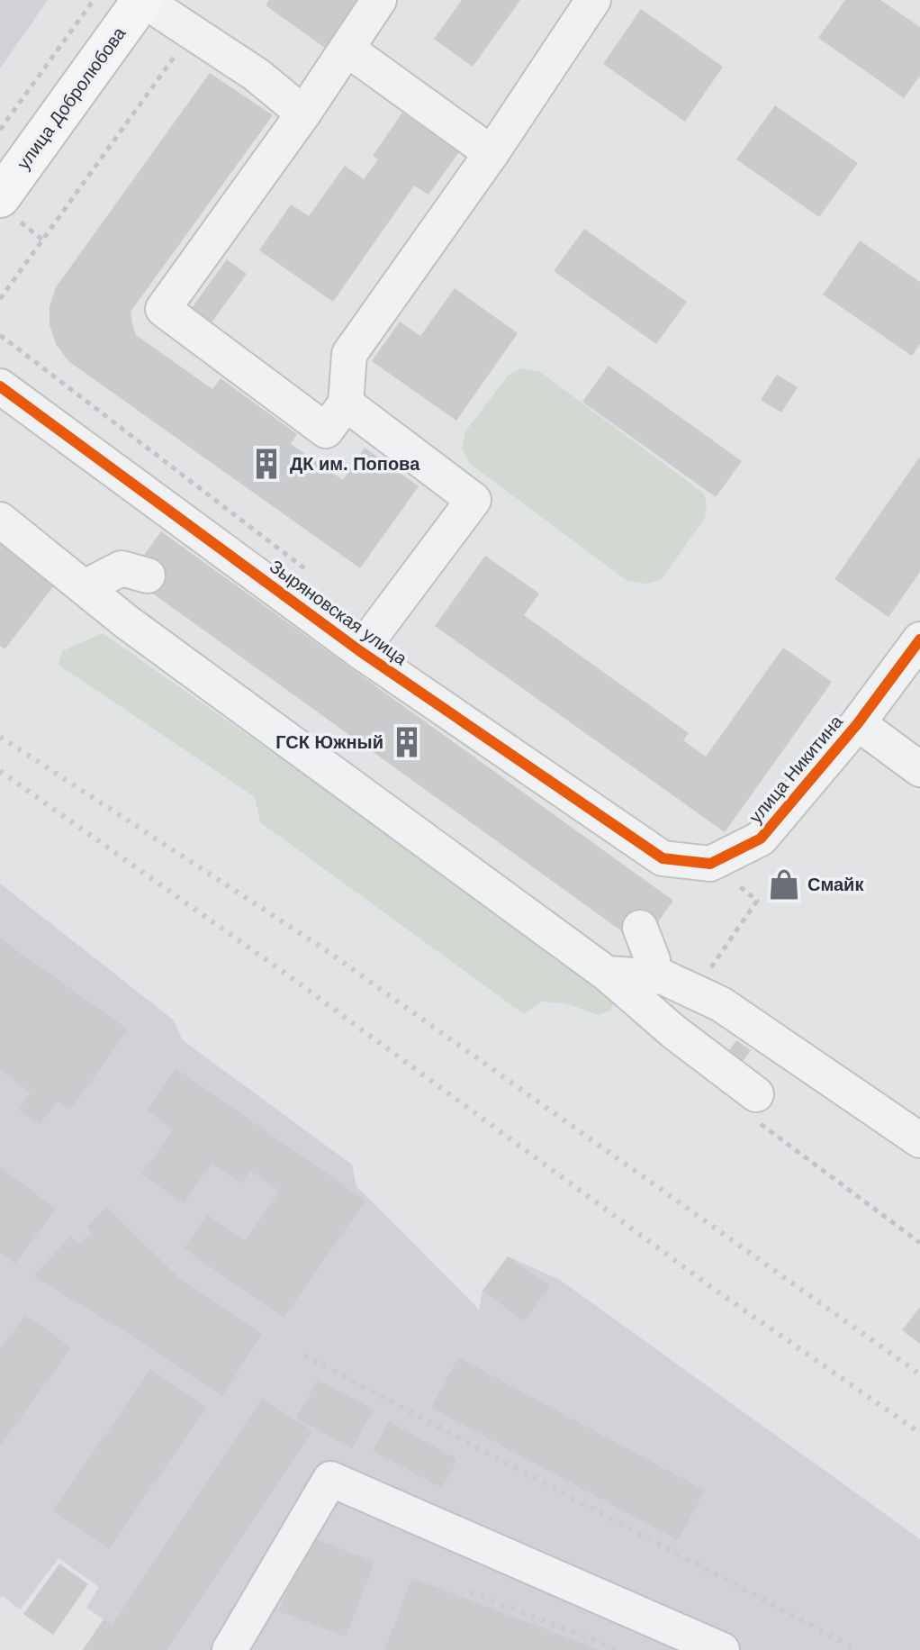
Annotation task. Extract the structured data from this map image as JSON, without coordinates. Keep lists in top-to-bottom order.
{
  "streets": {
    "main road": ["улица Добролюбова"],
    "street": ["Зыряновская улица", "улица Никитина"]
  },
  "crossings": [
    ["Зыряновская улица", "улица Никитина"]
  ],
  "places": {
    "building": ["ДК им. Попова", "ГСК Южный"],
    "shop": ["Смайк"]
  }
}
